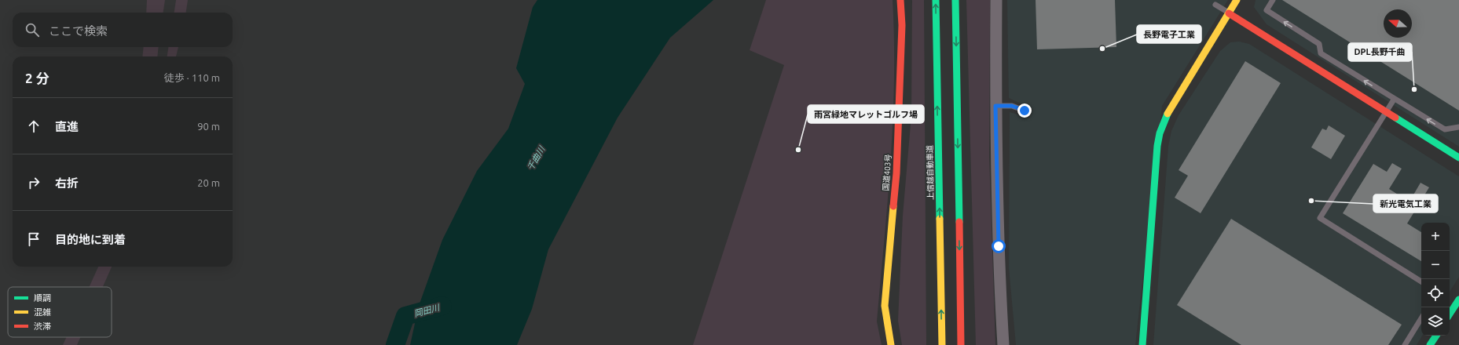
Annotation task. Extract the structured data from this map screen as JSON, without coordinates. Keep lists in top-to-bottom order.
{
  "streets": {
    "main road": ["国道403号", "上信越自動車道"]
  },
  "water": ["千曲川", "岡田川"],
  "places": [
    "長野電子工業",
    "DPL長野千曲",
    "雨宮緑地マレットゴルフ場",
    "新光電気工業"
  ],
  "legend": ["順調", "混雑", "渋滞"],
  "north": "left",
  "page": {
    "search": "ここで検索",
    "heading": ["2 分", "徒歩 · 110 m"],
    "list": [
      ["直進", "90 m"],
      ["右折", "20 m"],
      "目的地に到着"
    ],
    "map_buttons": ["+", "−"]
  }
}
